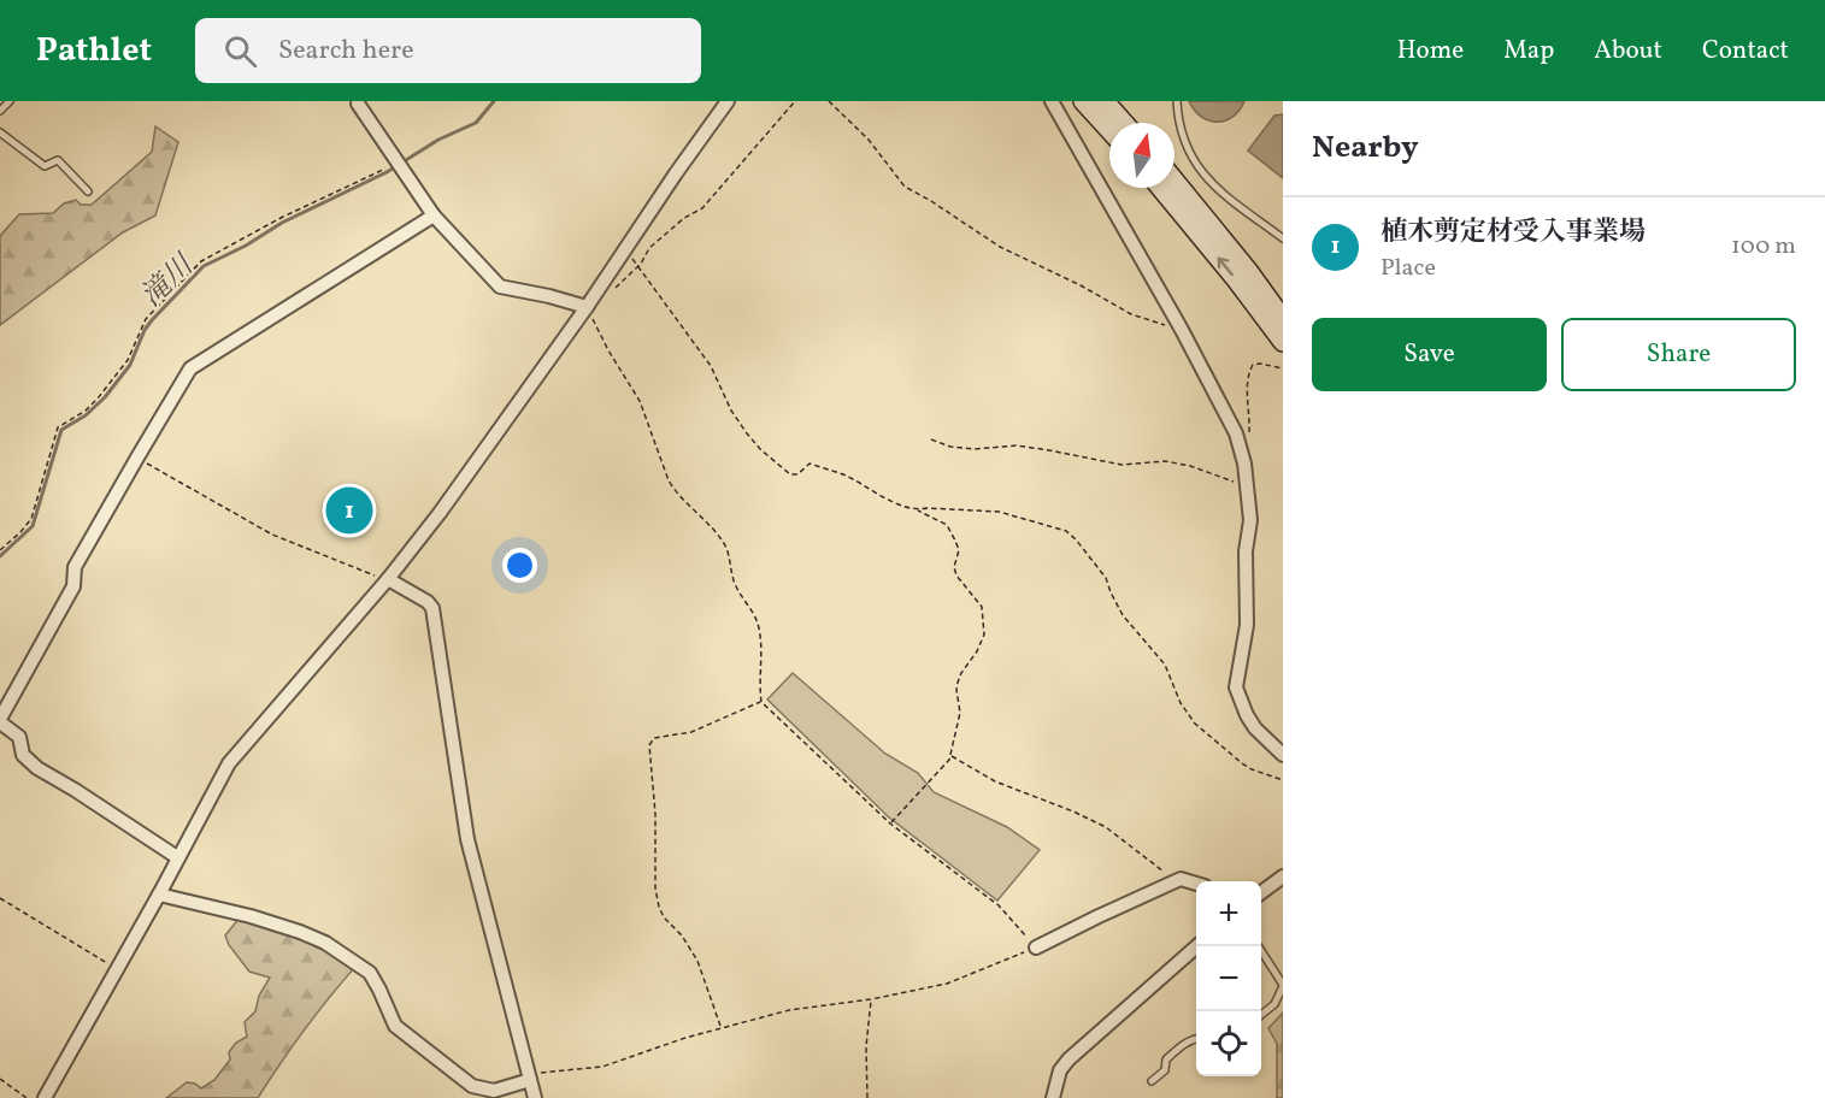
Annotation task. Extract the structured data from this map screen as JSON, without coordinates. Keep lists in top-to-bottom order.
{
  "water": ["滝川"],
  "north": "top",
  "page": {
    "header": "Pathlet",
    "search": "Search here",
    "nav": [
      "Home",
      "Map",
      "About",
      "Contact"
    ],
    "heading": "Nearby",
    "list": [
      {
        "mark": "1",
        "name": "植木剪定材受入事業場",
        "note": "Place",
        "value": "100 m"
      }
    ],
    "buttons": ["Save", "Share"],
    "pins": "1",
    "map_buttons": ["+", "−"]
  }
}
